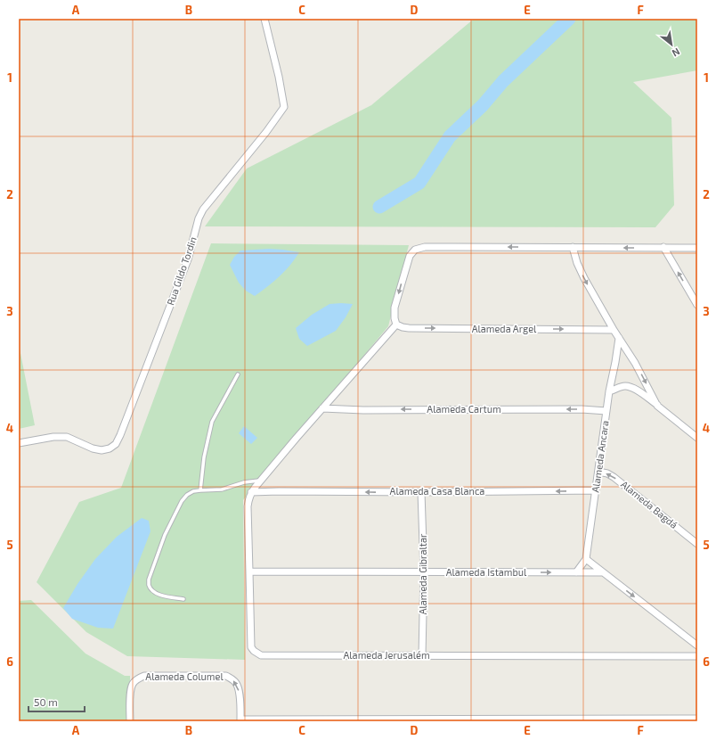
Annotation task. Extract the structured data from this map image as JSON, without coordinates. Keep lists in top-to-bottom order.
{
  "streets": {
    "street": [
      "Rua Gildo Tordin",
      "Alameda Argel",
      "Alameda Cartum",
      "Alameda Ancara",
      "Alameda Casa Blanca",
      "Alameda Bagdá",
      "Alameda Istambul",
      "Alameda Gibraltar",
      "Alameda Jerusalém",
      "Alameda Columel"
    ]
  },
  "crossings": [
    ["Alameda Argel", "Alameda Jerusalém"],
    ["Alameda Cartum", "Alameda Ancara"],
    ["Alameda Cartum", "Alameda Jerusalém"],
    ["Alameda Ancara", "Alameda Casa Blanca"],
    ["Alameda Ancara", "Alameda Bagdá"],
    ["Alameda Ancara", "Alameda Istambul"],
    ["Alameda Casa Blanca", "Alameda Gibraltar"],
    ["Alameda Casa Blanca", "Alameda Jerusalém"],
    ["Alameda Istambul", "Alameda Gibraltar"],
    ["Alameda Istambul", "Alameda Jerusalém"],
    ["Alameda Gibraltar", "Alameda Jerusalém"]
  ],
  "one_way": [
    "Alameda Argel",
    "Alameda Cartum",
    "Alameda Casa Blanca",
    "Alameda Bagdá",
    "Alameda Istambul"
  ],
  "scale_bar": "50 m",
  "north": "bottom right",
  "grid": {
    "columns": [
      "A",
      "B",
      "C",
      "D",
      "E",
      "F"
    ],
    "rows": [
      "1",
      "2",
      "3",
      "4",
      "5",
      "6"
    ]
  }
}
